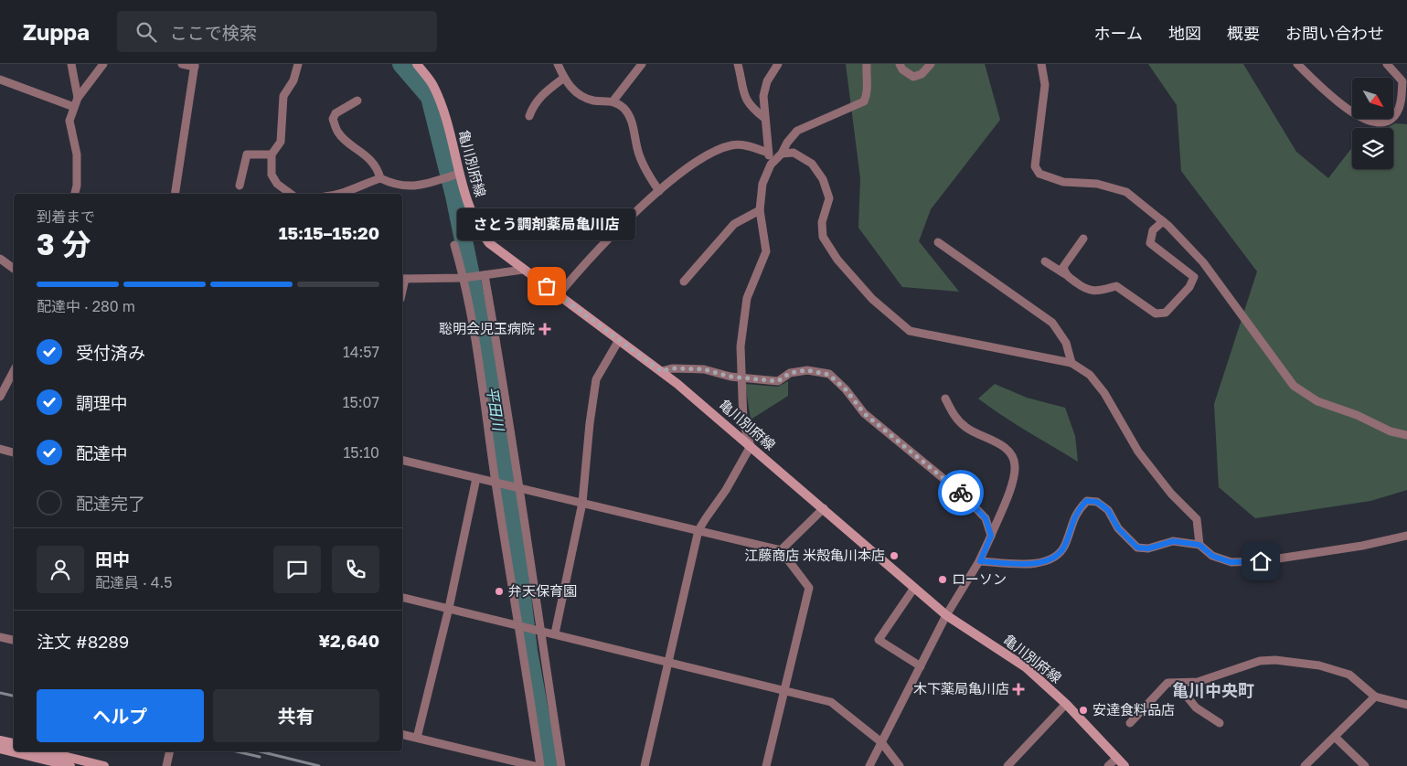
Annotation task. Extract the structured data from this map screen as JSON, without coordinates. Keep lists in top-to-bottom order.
{
  "streets": {
    "main road": ["亀川別府線"]
  },
  "districts": ["亀川中央町"],
  "water": ["平田川"],
  "places": {
    "other": [
      "さとう調剤薬局亀川店",
      "江藤商店 米殻亀川本店",
      "ローソン",
      "弁天保育園",
      "安達食料品店"
    ],
    "health": ["聡明会児玉病院", "木下薬局亀川店"]
  },
  "north": "bottom right",
  "page": {
    "header": "Zuppa",
    "search": "ここで検索",
    "nav": [
      "ホーム",
      "地図",
      "概要",
      "お問い合わせ"
    ],
    "heading": ["3 分", "到着まで", "15:15–15:20"],
    "panel": [
      "田中",
      "配達員 · 4.5",
      "注文 #8289",
      "¥2,640"
    ],
    "bubble": "さとう調剤薬局亀川店",
    "bar": "配達中 · 280 m",
    "list": [
      ["受付済み", "14:57"],
      ["調理中", "15:07"],
      ["配達中", "15:10"],
      "配達完了"
    ],
    "buttons": ["ヘルプ", "共有"]
  }
}
